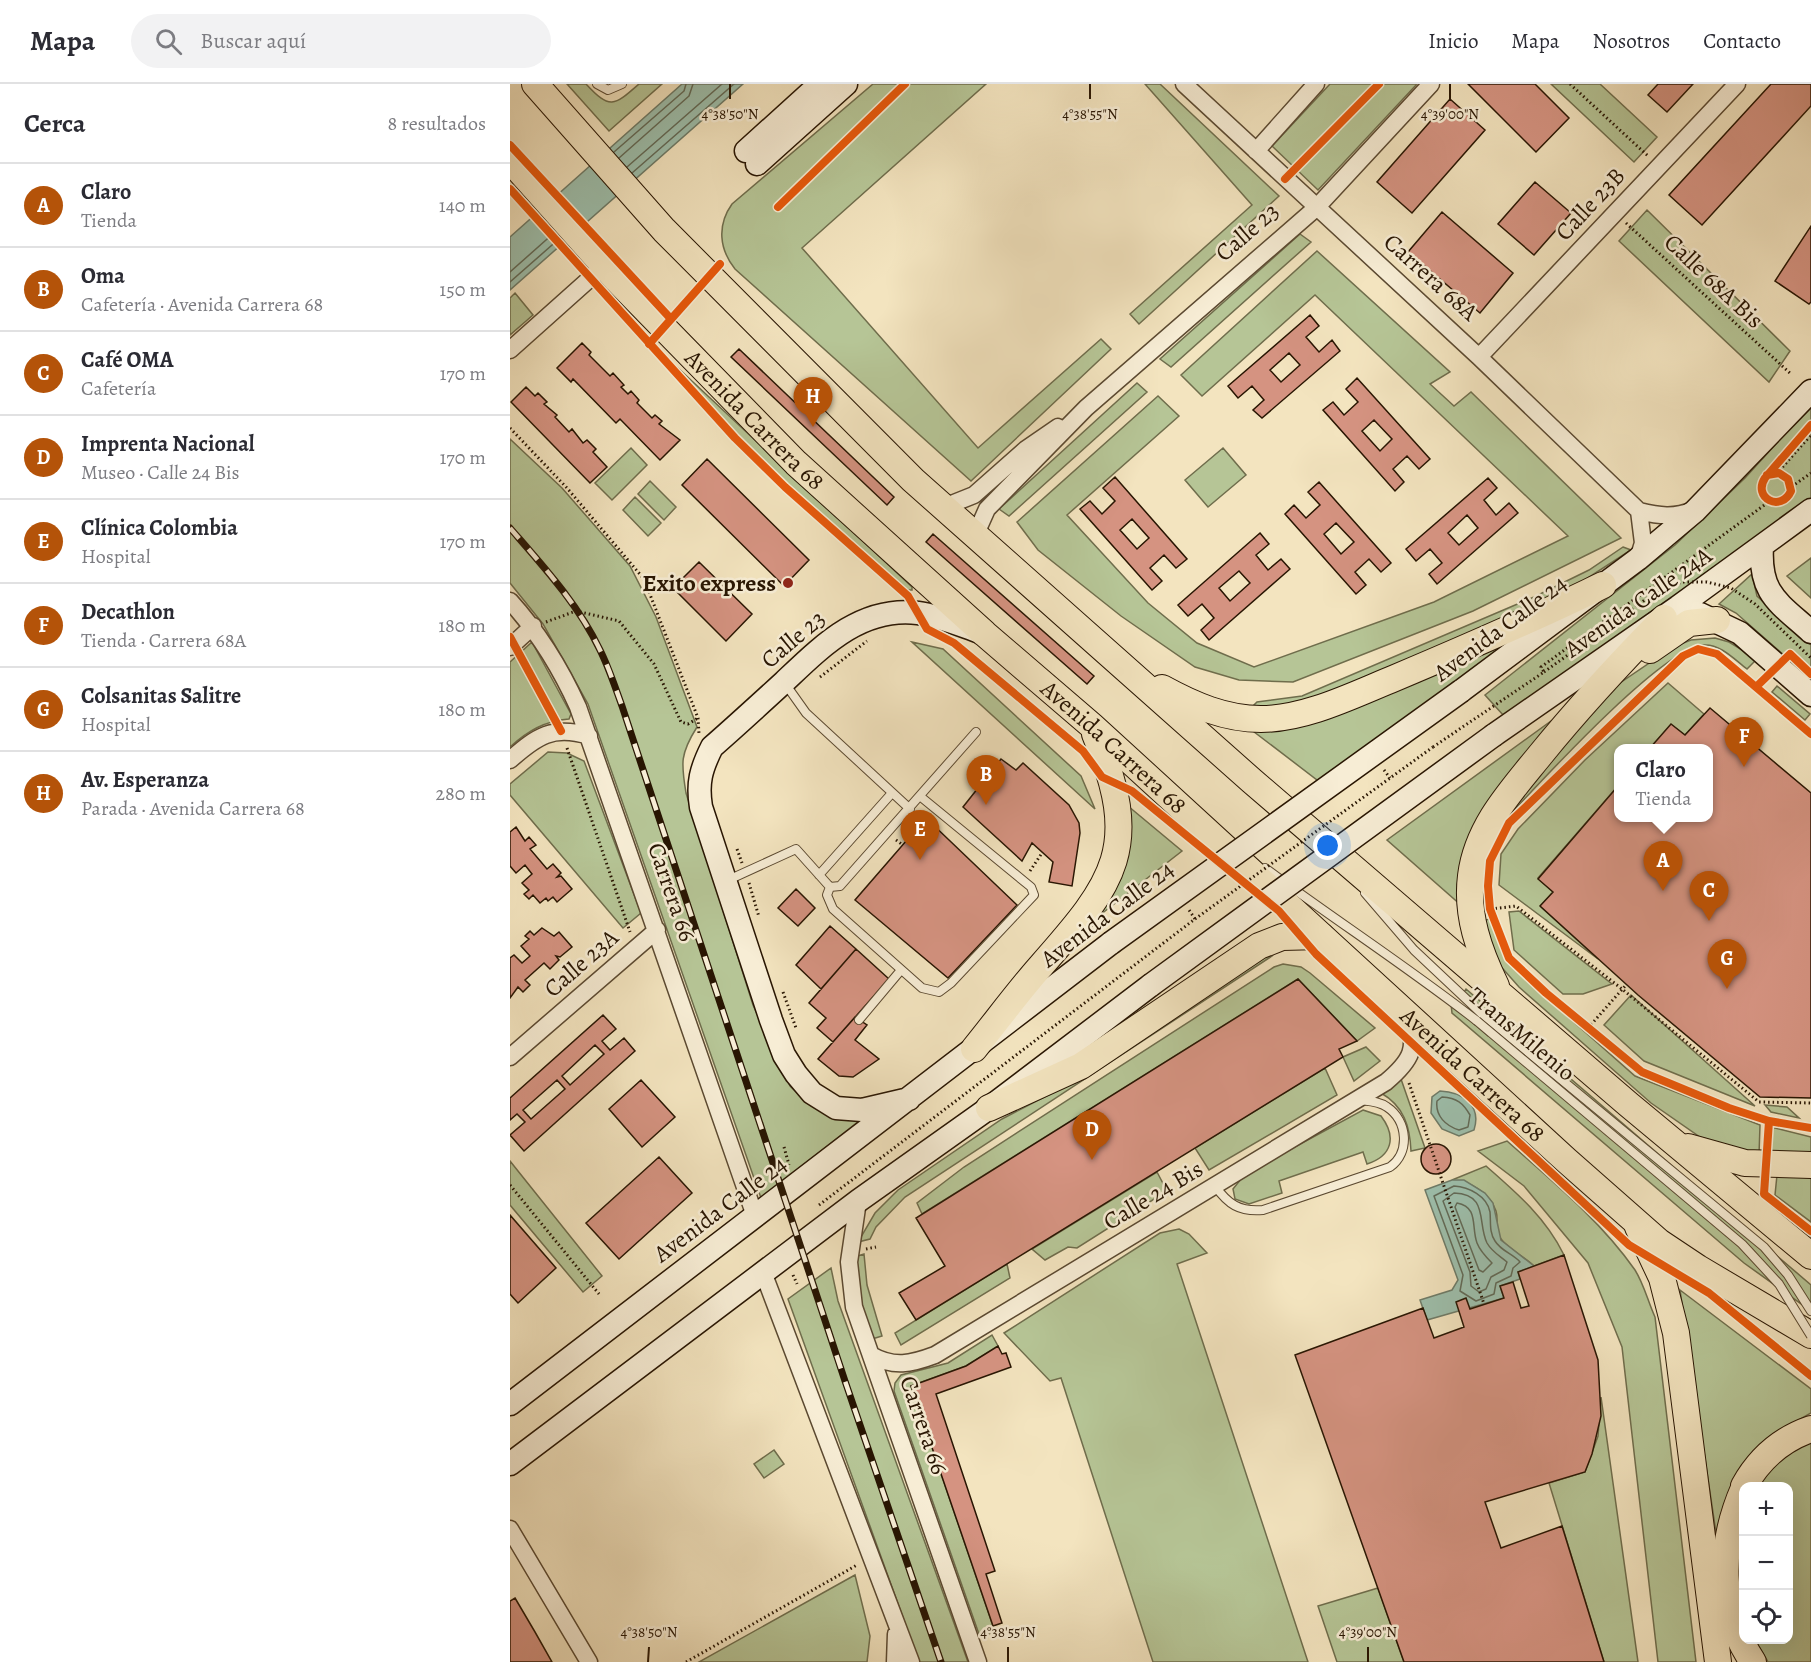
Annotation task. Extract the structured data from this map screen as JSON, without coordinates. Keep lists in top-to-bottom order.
{
  "streets": {
    "main road": [
      "Calle 23",
      "Avenida Carrera 68",
      "Avenida Calle 24A",
      "Avenida Calle 24"
    ],
    "street": [
      "Calle 23B",
      "Carrera 68A",
      "Carrera 66",
      "Calle 23A",
      "Calle 24 Bis"
    ],
    "lane": ["TransMilenio"],
    "path": ["Calle 68A Bis"]
  },
  "crossings": [
    ["Calle 23B", "Carrera 68A"],
    ["Calle 23B", "Calle 68A Bis"],
    ["Calle 23", "Carrera 68A"],
    ["Calle 23", "Avenida Carrera 68"],
    ["Avenida Carrera 68", "TransMilenio"],
    ["Avenida Carrera 68", "Calle 24 Bis"],
    ["Avenida Calle 24", "Carrera 66"],
    ["Carrera 66", "Calle 23A"],
    ["Carrera 66", "Calle 24 Bis"]
  ],
  "places": ["Exito express"],
  "page": {
    "header": "Mapa",
    "search": "Buscar aquí",
    "nav": [
      "Inicio",
      "Mapa",
      "Nosotros",
      "Contacto"
    ],
    "heading": ["Cerca", "8 resultados"],
    "list": [
      {
        "mark": "A",
        "name": "Claro",
        "note": "Tienda",
        "value": "140 m"
      },
      {
        "mark": "B",
        "name": "Oma",
        "note": "Cafetería · Avenida Carrera 68",
        "value": "150 m"
      },
      {
        "mark": "C",
        "name": "Café OMA",
        "note": "Cafetería",
        "value": "170 m"
      },
      {
        "mark": "D",
        "name": "Imprenta Nacional",
        "note": "Museo · Calle 24 Bis",
        "value": "170 m"
      },
      {
        "mark": "E",
        "name": "Clínica Colombia",
        "note": "Hospital",
        "value": "170 m"
      },
      {
        "mark": "F",
        "name": "Decathlon",
        "note": "Tienda · Carrera 68A",
        "value": "180 m"
      },
      {
        "mark": "G",
        "name": "Colsanitas Salitre",
        "note": "Hospital",
        "value": "180 m"
      },
      {
        "mark": "H",
        "name": "Av. Esperanza",
        "note": "Parada · Avenida Carrera 68",
        "value": "280 m"
      }
    ],
    "pins": [
      "H",
      "F",
      "B",
      "E",
      "A",
      "C",
      "G",
      "D"
    ],
    "popup": ["Claro", "Tienda"],
    "map_buttons": ["+", "−"]
  },
  "coordinates": ["4°38'50\"N", "4°38'55\"N", "4°39'00\"N"]
}
